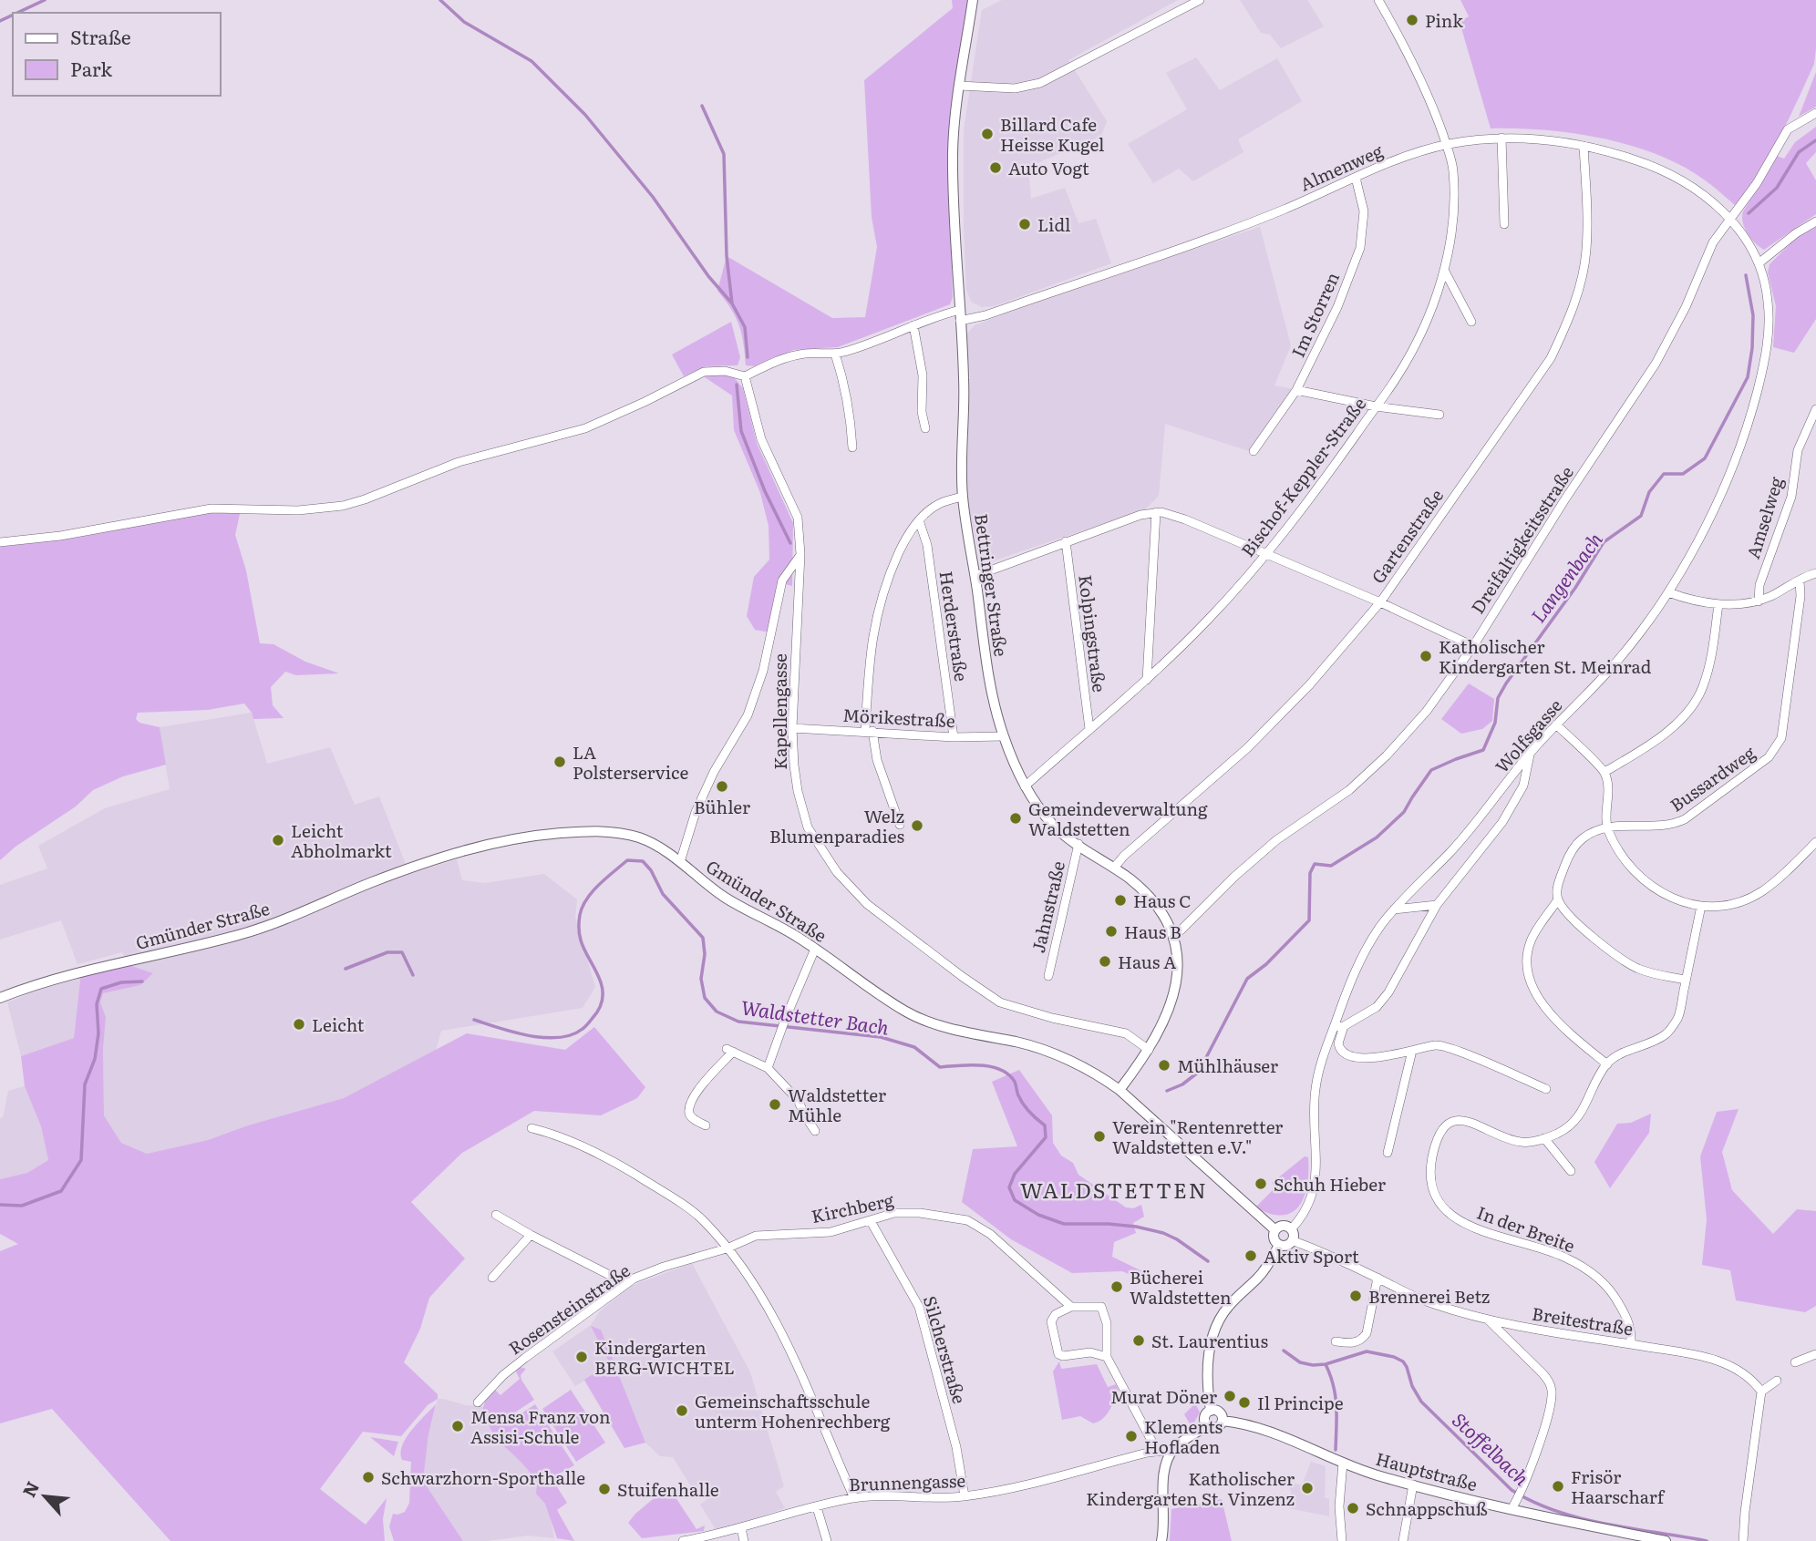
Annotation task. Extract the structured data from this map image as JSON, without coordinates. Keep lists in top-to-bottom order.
{
  "streets": {
    "street": [
      "Almenweg",
      "Im Storren",
      "Bischof-Keppler-Straße",
      "Amselweg",
      "Gartenstraße",
      "Dreifaltigkeitsstraße",
      "Bettringer Straße",
      "Herderstraße",
      "Kolpingstraße",
      "Kapellengasse",
      "Mörikestraße",
      "Wolfsgasse",
      "Bussardweg",
      "Gmünder Straße",
      "Jahnstraße",
      "Kirchberg",
      "In der Breite",
      "Rosensteinstraße",
      "Breitestraße",
      "Silcherstraße",
      "Hauptstraße",
      "Brunnengasse"
    ]
  },
  "crossings": [
    ["Almenweg", "Im Storren"],
    ["Almenweg", "Bischof-Keppler-Straße"],
    ["Almenweg", "Gartenstraße"],
    ["Almenweg", "Dreifaltigkeitsstraße"],
    ["Almenweg", "Bettringer Straße"],
    ["Almenweg", "Wolfsgasse"],
    ["Bischof-Keppler-Straße", "Bettringer Straße"],
    ["Bischof-Keppler-Straße", "Kolpingstraße"],
    ["Gartenstraße", "Bettringer Straße"],
    ["Dreifaltigkeitsstraße", "Bettringer Straße"],
    ["Dreifaltigkeitsstraße", "Wolfsgasse"],
    ["Bettringer Straße", "Kapellengasse"],
    ["Bettringer Straße", "Mörikestraße"],
    ["Bettringer Straße", "Gmünder Straße"],
    ["Bettringer Straße", "Jahnstraße"],
    ["Herderstraße", "Mörikestraße"],
    ["Kapellengasse", "Mörikestraße"],
    ["Wolfsgasse", "Gmünder Straße"],
    ["Wolfsgasse", "Breitestraße"],
    ["Gmünder Straße", "Breitestraße"],
    ["Kirchberg", "Rosensteinstraße"],
    ["Kirchberg", "Silcherstraße"],
    ["In der Breite", "Breitestraße"],
    ["Silcherstraße", "Brunnengasse"]
  ],
  "districts": ["WALDSTETTEN"],
  "water": ["Langenbach", "Waldstetter Bach", "Stoffelbach"],
  "places": [
    "Pink",
    "Billard Cafe Heisse Kugel",
    "Auto Vogt",
    "Lidl",
    "Katholischer Kindergarten St. Meinrad",
    "LA Polsterservice",
    "Bühler",
    "Gemeindeverwaltung Waldstetten",
    "Welz Blumenparadies",
    "Leicht Abholmarkt",
    "Haus C",
    "Haus B",
    "Haus A",
    "Leicht",
    "Mühlhäuser",
    "Waldstetter Mühle",
    "Verein \"Rentenretter Waldstetten e.V.\"",
    "Schuh Hieber",
    "Aktiv Sport",
    "Bücherei Waldstetten",
    "Brennerei Betz",
    "St. Laurentius",
    "Kindergarten BERG-WICHTEL",
    "Murat Döner",
    "Il Principe",
    "Gemeinschaftsschule unterm Hohenrechberg",
    "Mensa Franz von Assisi-Schule",
    "Klements Hofladen",
    "Schwarzhorn-Sporthalle",
    "Frisör Haarscharf",
    "Katholischer Kindergarten St. Vinzenz",
    "Stuifenhalle",
    "Schnappschuß"
  ],
  "legend": ["Straße", "Park"],
  "north": "top left"
}
